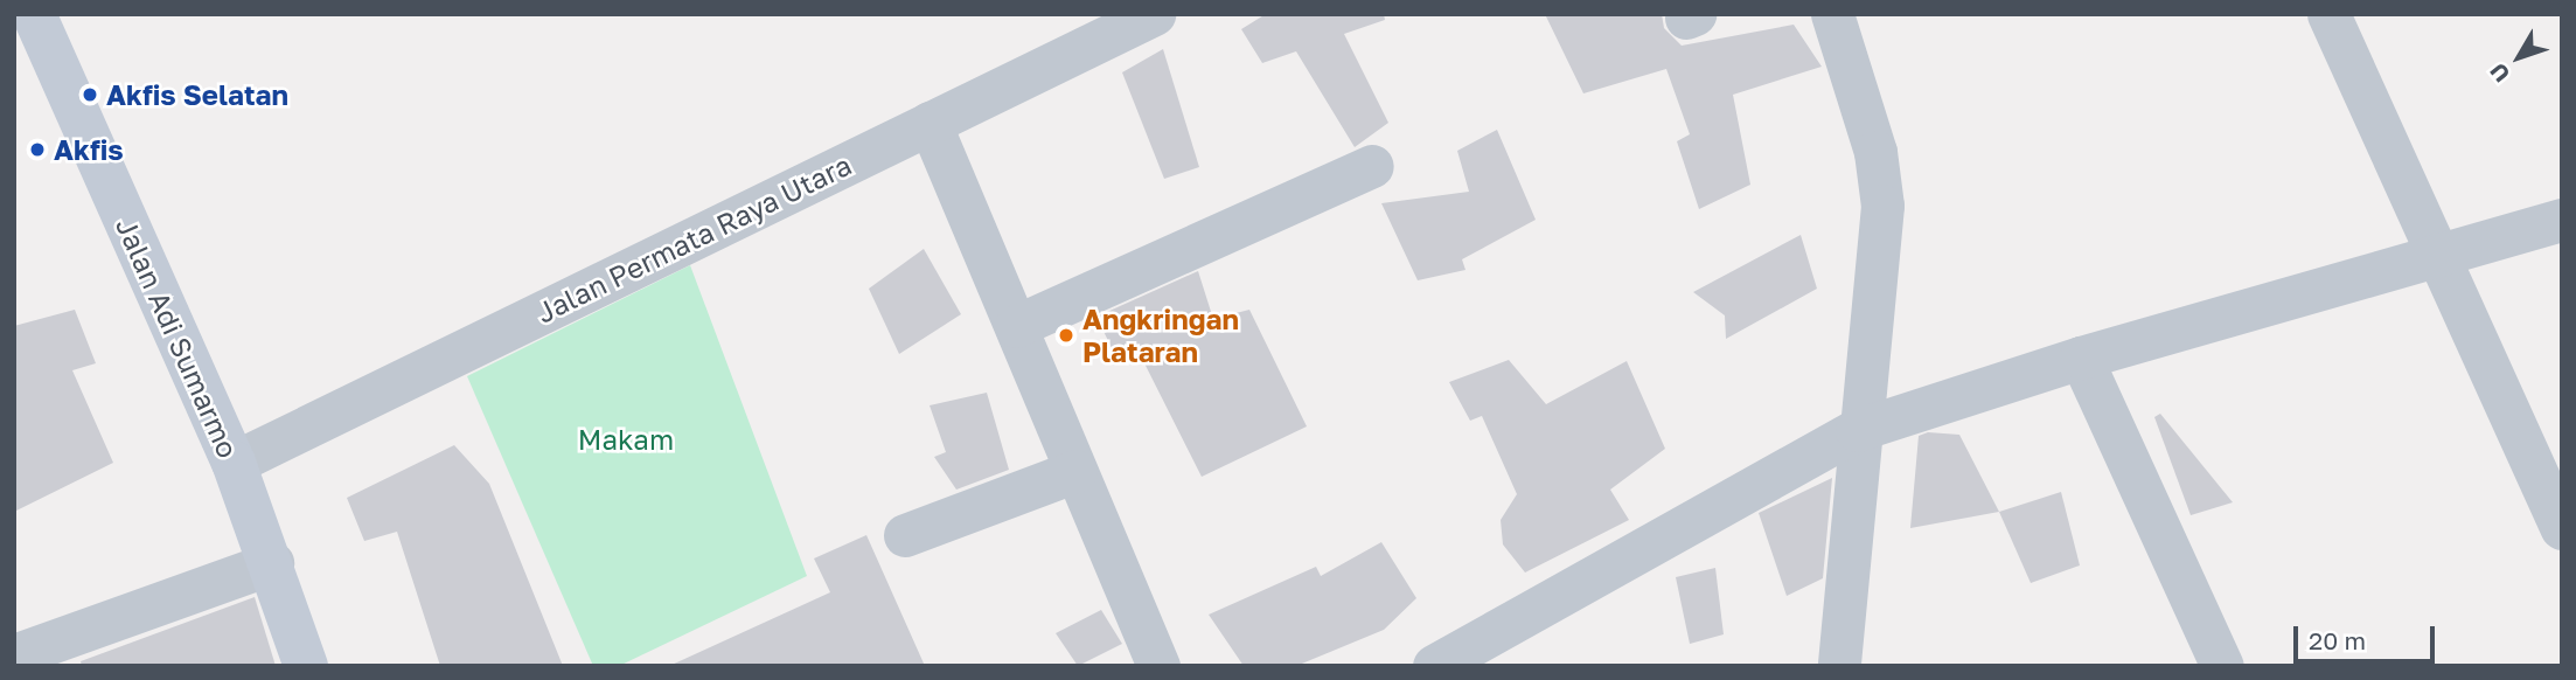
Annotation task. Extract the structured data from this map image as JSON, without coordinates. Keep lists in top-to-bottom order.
{
  "streets": {
    "main road": ["Jalan Adi Sumarmo"],
    "street": ["Jalan Permata Raya Utara"]
  },
  "crossings": [
    ["Jalan Permata Raya Utara", "Jalan Adi Sumarmo"]
  ],
  "parks": ["Makam"],
  "places": ["Akfis Selatan", "Akfis", "Angkringan Plataran"],
  "scale_bar": "20 m",
  "north": "bottom left"
}
